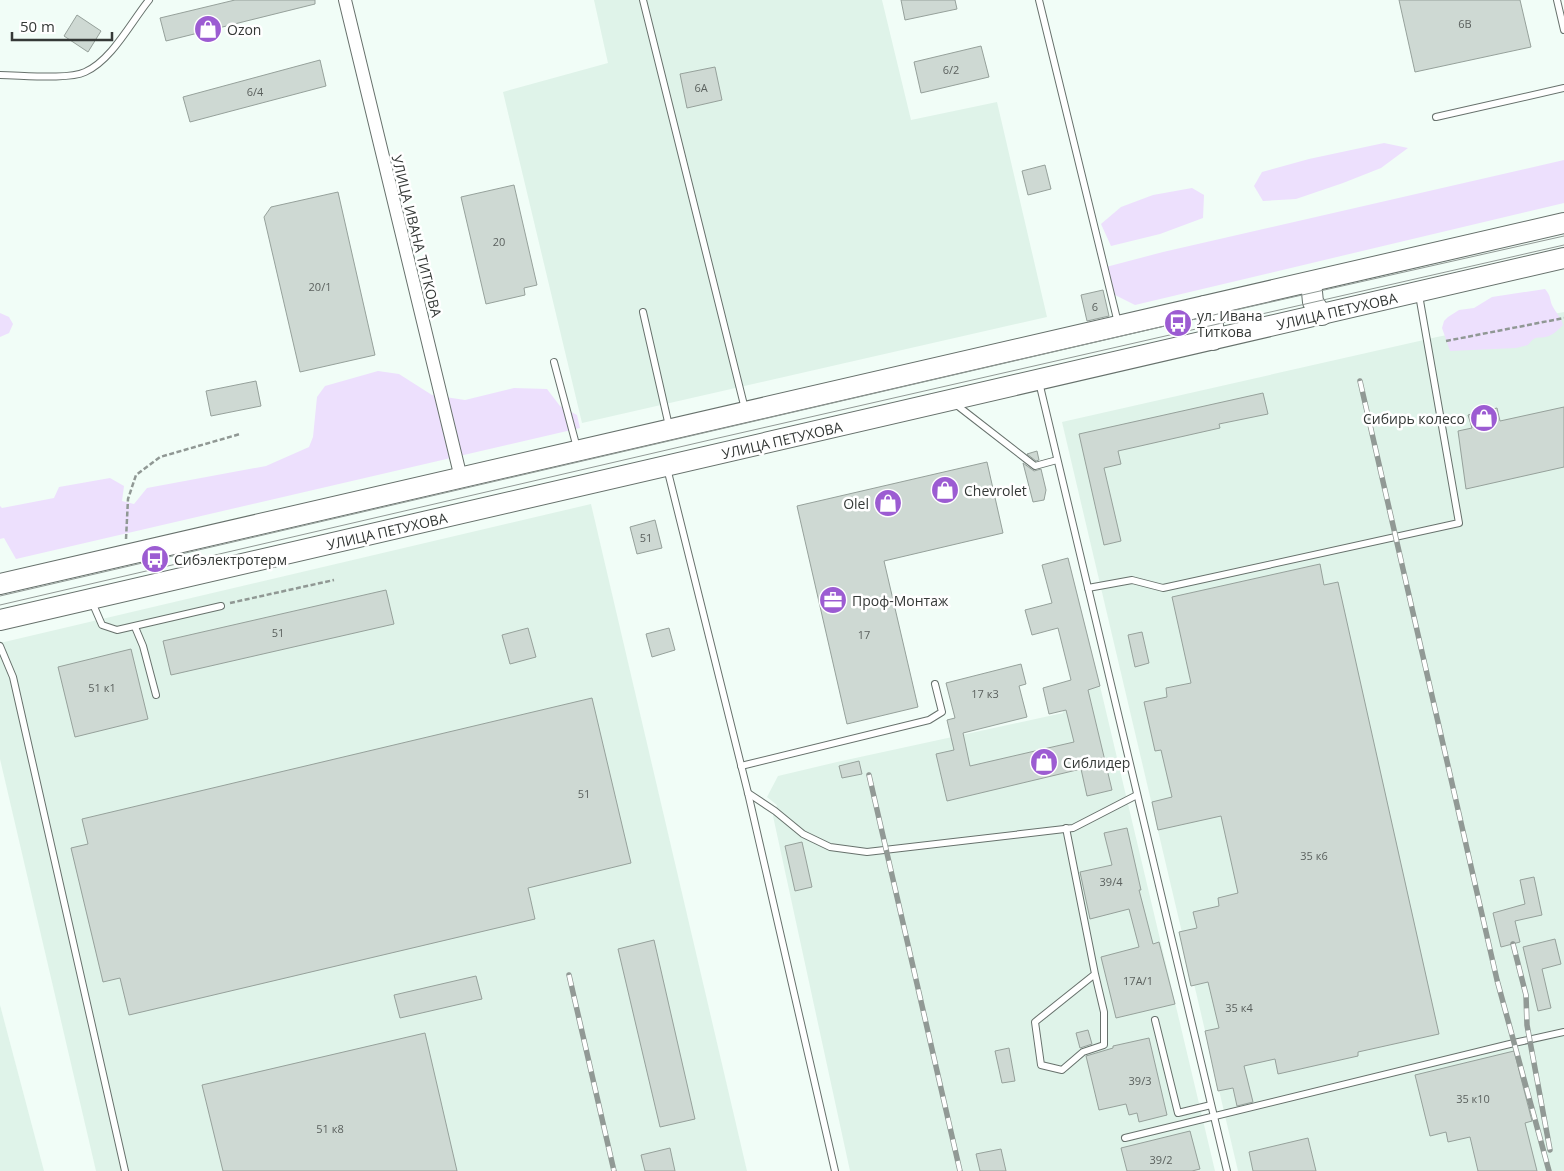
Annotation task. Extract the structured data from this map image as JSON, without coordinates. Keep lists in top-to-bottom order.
{
  "streets": {
    "highway": ["УЛИЦА ПЕТУХОВА"],
    "street": ["УЛИЦА ИВАНА ТИТКОВА"]
  },
  "places": {
    "shop": [
      "Ozon",
      "Сибирь колесо",
      "Chevrolet",
      "Olel",
      "Сиблидер"
    ],
    "bus stop": ["ул. Ивана Титкова", "Сибэлектротерм"],
    "office": ["Проф-Монтаж"]
  },
  "house_numbers": [
    "6В",
    "6/2",
    "6А",
    "6/4",
    "20",
    "20/1",
    "6",
    "51",
    "51",
    "17",
    "51 к1",
    "17 к3",
    "51",
    "35 к6",
    "39/4",
    "17А/1",
    "35 к4",
    "39/3",
    "35 к10",
    "51 к8",
    "39/2"
  ],
  "scale_bar": "50 m"
}
